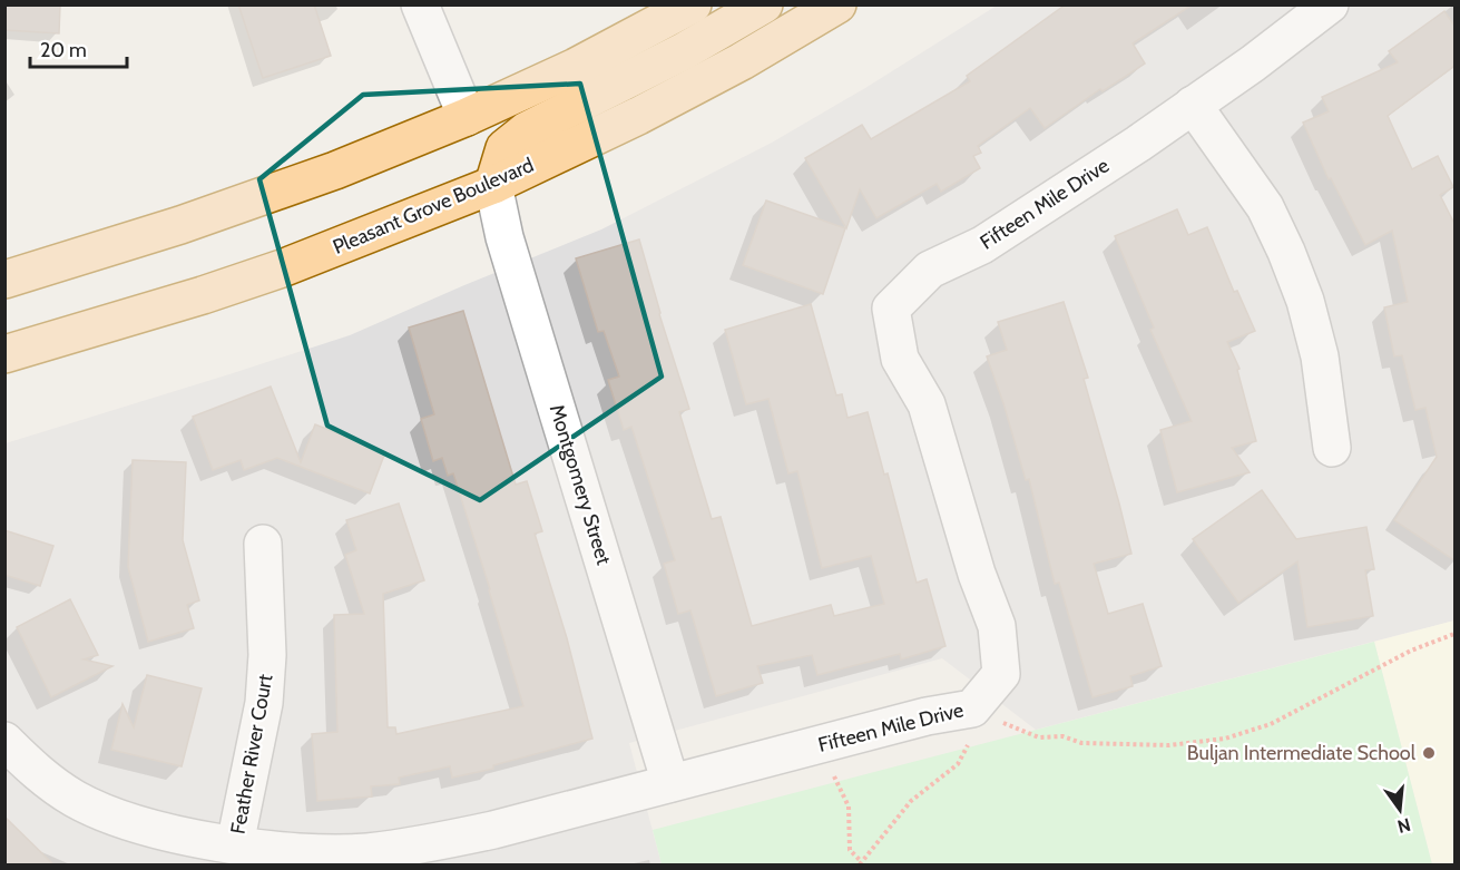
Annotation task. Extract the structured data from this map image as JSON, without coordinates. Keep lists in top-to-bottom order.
{
  "streets": {
    "main road": ["Pleasant Grove Boulevard"],
    "street": ["Fifteen Mile Drive", "Montgomery Street", "Feather River Court"]
  },
  "crossings": [
    ["Fifteen Mile Drive", "Montgomery Street"],
    ["Fifteen Mile Drive", "Feather River Court"],
    ["Pleasant Grove Boulevard", "Montgomery Street"]
  ],
  "places": ["Buljan Intermediate School"],
  "scale_bar": "20 m",
  "north": "bottom"
}
